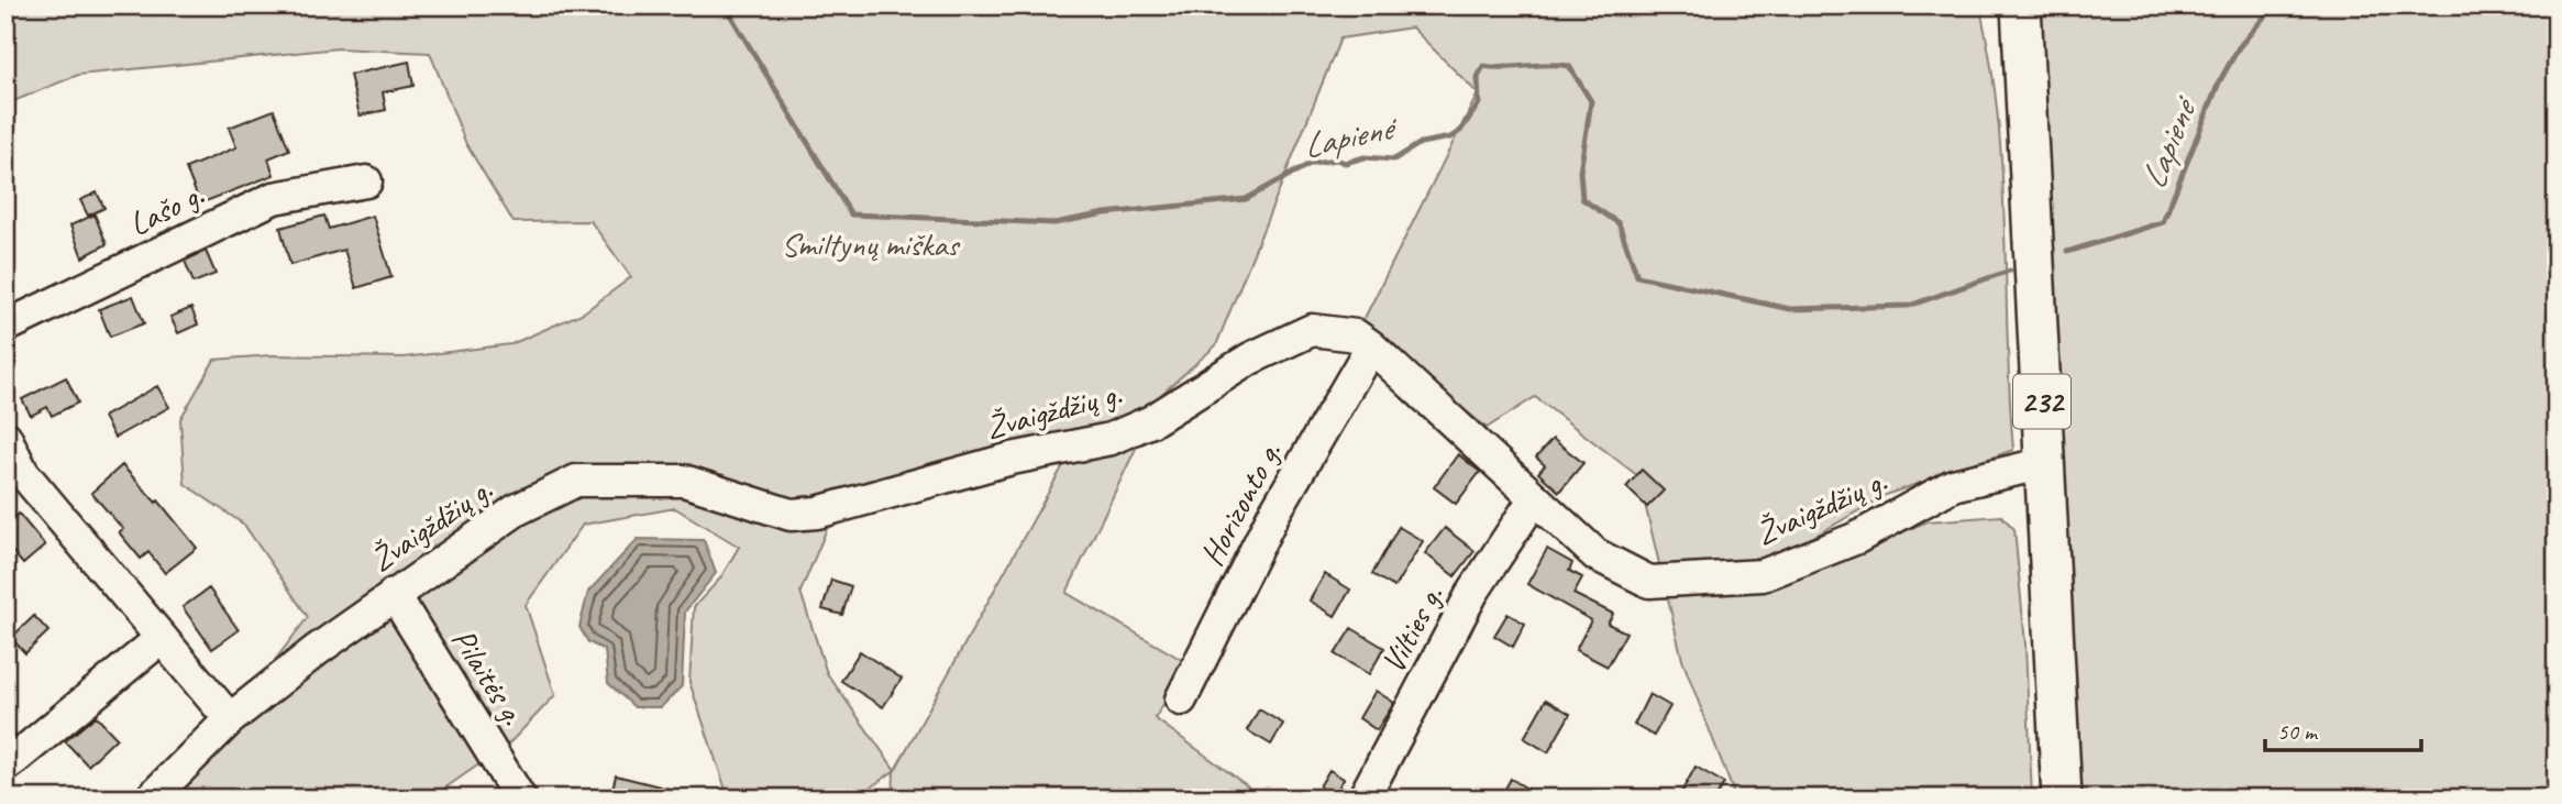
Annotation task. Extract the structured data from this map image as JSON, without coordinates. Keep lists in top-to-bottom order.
{
  "streets": {
    "main road": ["232"],
    "street": [
      "Lašo g.",
      "Žvaigždžių g.",
      "Horizonto g.",
      "Vilties g.",
      "Pilaitės g."
    ]
  },
  "crossings": [
    ["232", "Žvaigždžių g."],
    ["Žvaigždžių g.", "Horizonto g."],
    ["Žvaigždžių g.", "Vilties g."],
    ["Žvaigždžių g.", "Pilaitės g."]
  ],
  "water": ["Lapienė"],
  "parks": ["Smiltynų miškas"],
  "scale_bar": "50 m"
}
